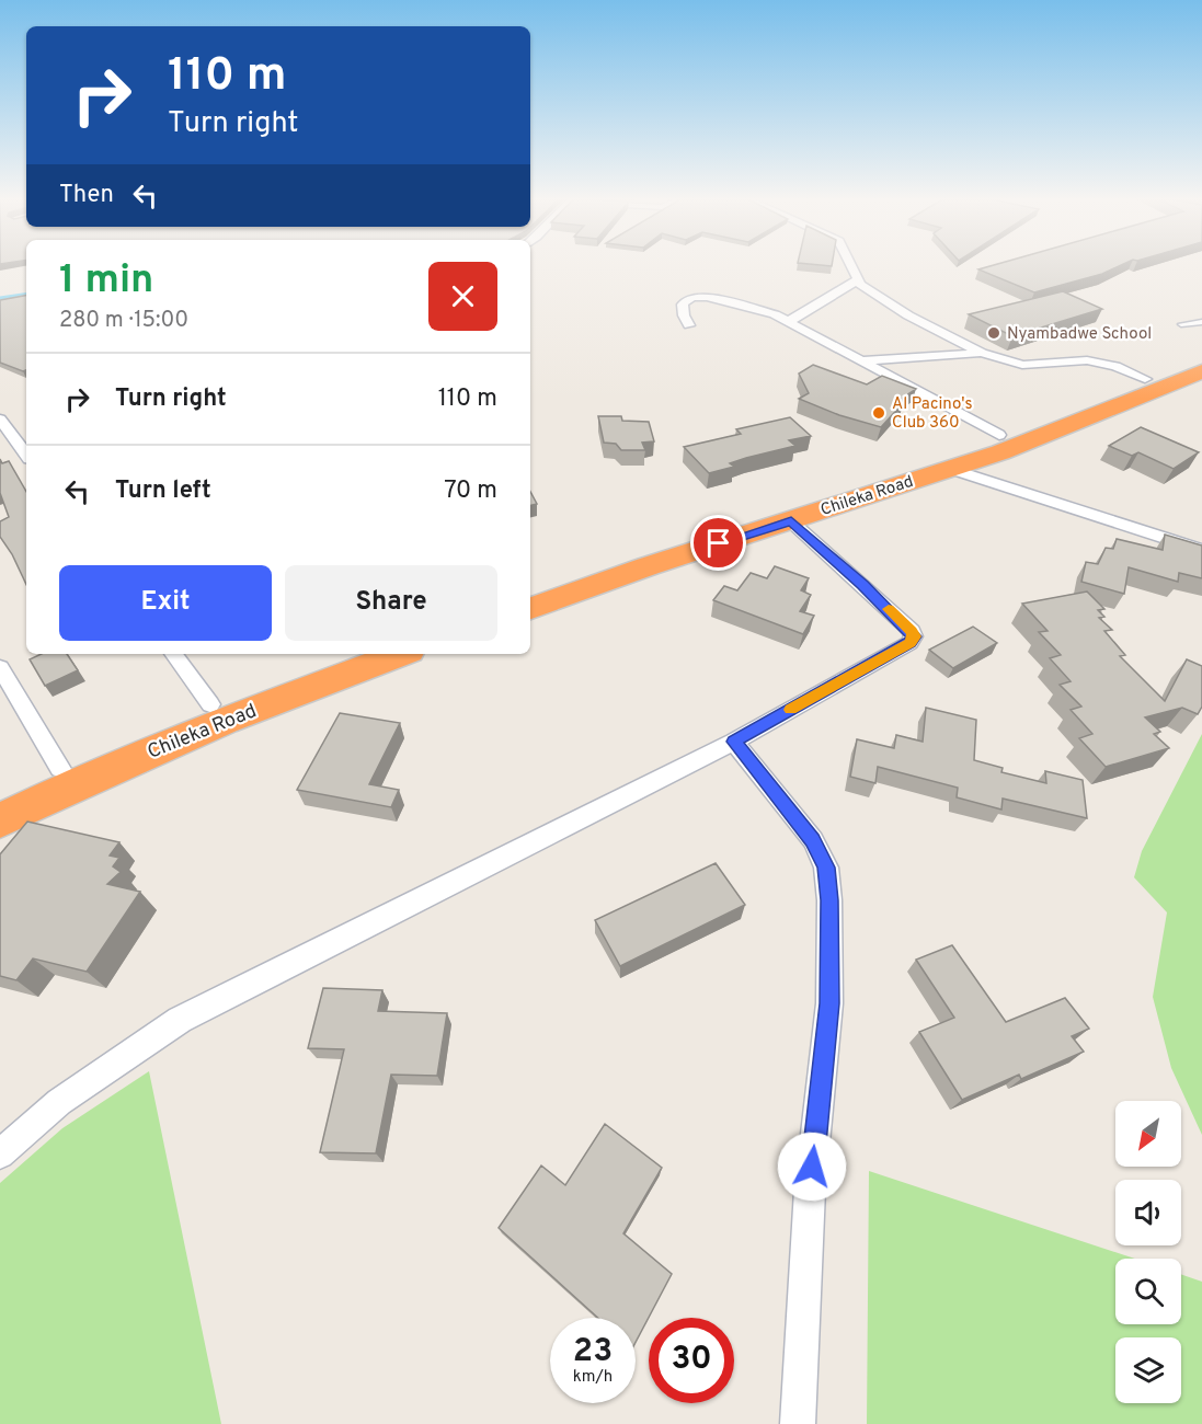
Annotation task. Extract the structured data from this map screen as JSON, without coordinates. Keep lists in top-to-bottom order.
{
  "streets": {
    "highway": ["Chileka Road"]
  },
  "places": ["Nyambadwe School", "Al Pacino's Club 360"],
  "north": "bottom left",
  "page": {
    "turn": ["110 m", "Turn right"],
    "then": "Then",
    "heading": ["1 min", "280 m · 15:00"],
    "list": [
      {
        "name": "Turn right",
        "value": "110 m"
      },
      {
        "name": "Turn left",
        "value": "70 m"
      }
    ],
    "buttons": ["Exit", "Share"],
    "speed": "23 km/h",
    "limit": "30"
  }
}
